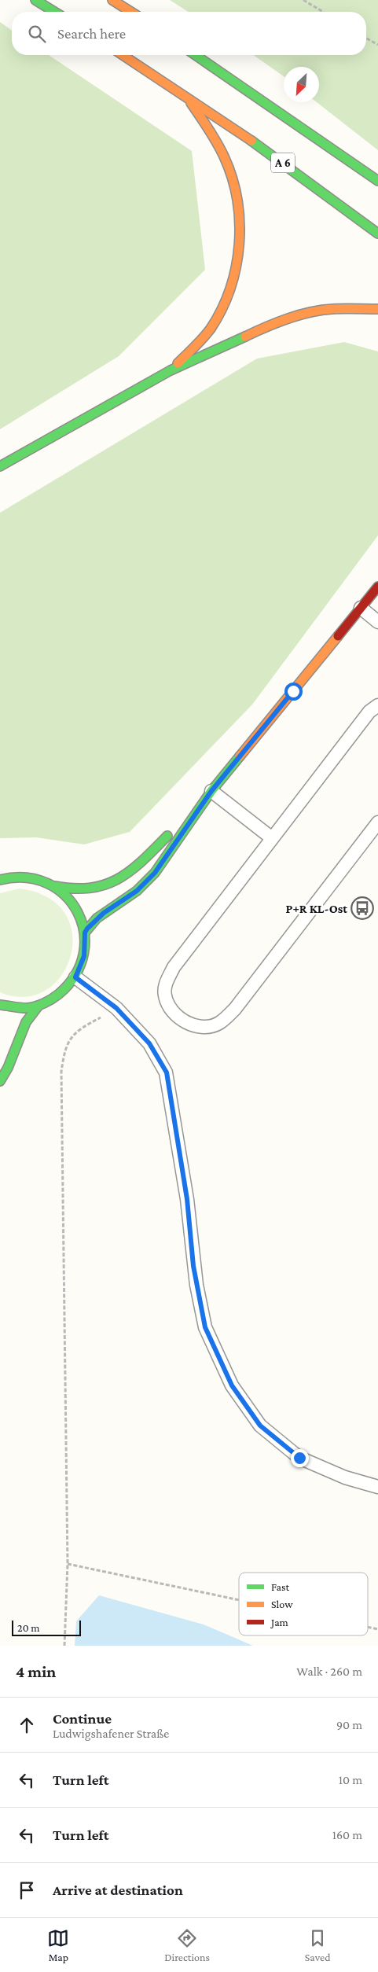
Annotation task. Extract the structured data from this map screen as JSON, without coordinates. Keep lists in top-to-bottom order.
{
  "streets": {
    "main road": ["A 6"]
  },
  "places": {
    "bus stop": ["P+R KL-Ost"]
  },
  "legend": ["Fast", "Slow", "Jam"],
  "scale_bar": "20 m",
  "north": "bottom left",
  "page": {
    "search": "Search here",
    "scale": "20 m",
    "heading": ["4 min", "Walk · 260 m"],
    "list": [
      ["Continue", "Ludwigshafener Straße", "90 m"],
      ["Turn left", "10 m"],
      ["Turn left", "160 m"],
      "Arrive at destination"
    ],
    "nav": ["Map", "Directions", "Saved"]
  }
}
